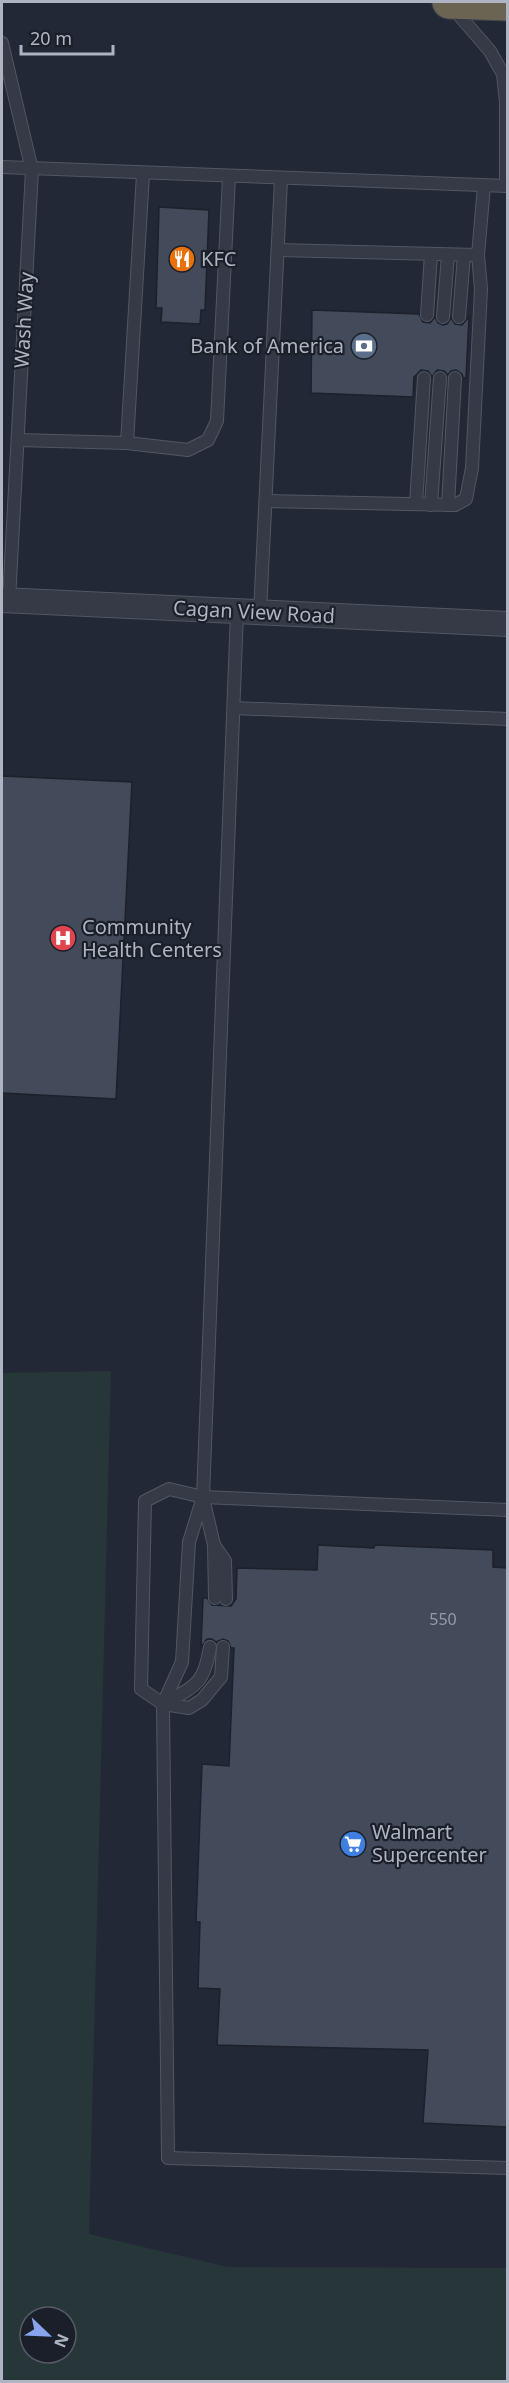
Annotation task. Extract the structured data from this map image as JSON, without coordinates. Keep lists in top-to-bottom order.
{
  "streets": {
    "street": ["Cagan View Road"],
    "lane": ["Wash Way"]
  },
  "crossings": [
    ["Wash Way", "Cagan View Road"]
  ],
  "places": {
    "restaurant": ["KFC"],
    "bank": ["Bank of America"],
    "hospital": ["Community Health Centers"],
    "supermarket": ["Walmart Supercenter"]
  },
  "house_numbers": ["550"],
  "scale_bar": "20 m",
  "north": "bottom right"
}
